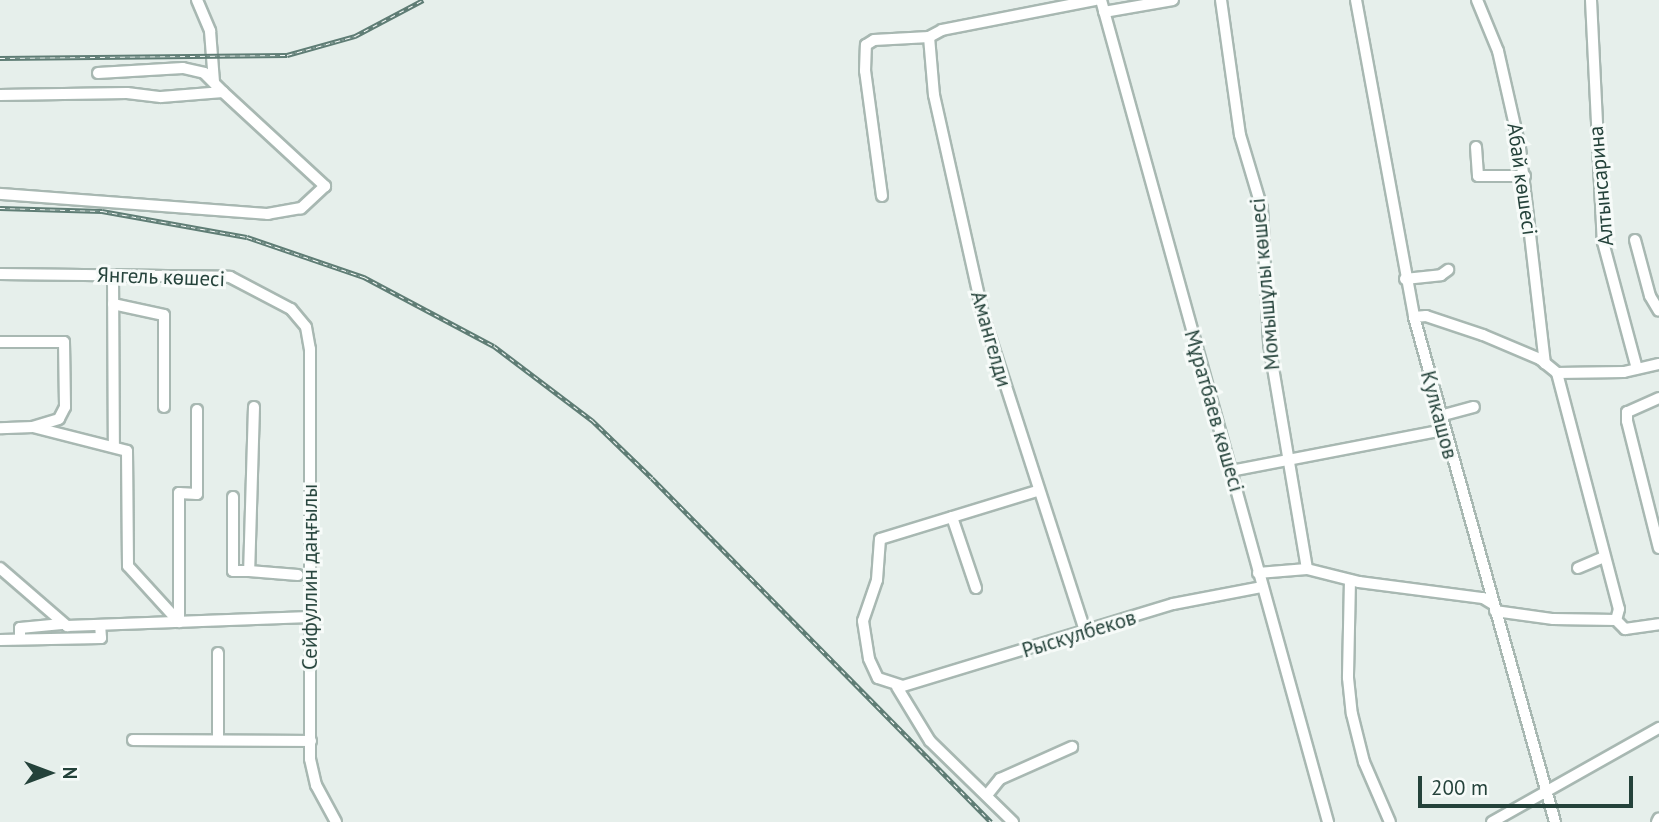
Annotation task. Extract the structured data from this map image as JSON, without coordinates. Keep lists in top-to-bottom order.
{
  "streets": {
    "street": [
      "Абай көшесі",
      "Алтынсарина",
      "Янгель көшесі",
      "Момышұлы көшесі",
      "Амангелди",
      "Мұратбаев көшесі",
      "Кулкашов",
      "Сейфуллин даңғылы",
      "Рыскулбеков"
    ]
  },
  "crossings": [
    ["Янгель көшесі", "Сейфуллин даңғылы"],
    ["Амангелди", "Рыскулбеков"],
    ["Мұратбаев көшесі", "Рыскулбеков"]
  ],
  "scale_bar": "200 m",
  "north": "right"
}
